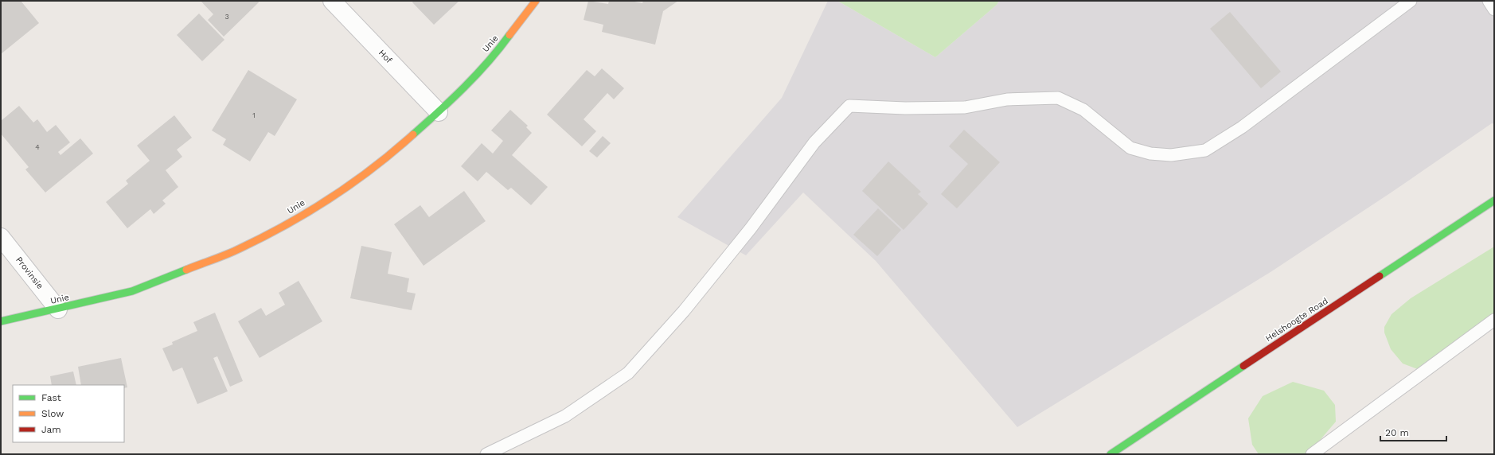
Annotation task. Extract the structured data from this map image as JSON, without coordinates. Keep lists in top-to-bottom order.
{
  "streets": {
    "street": [
      "Unie",
      "Hof",
      "Provinsie",
      "Helshoogte Road"
    ]
  },
  "crossings": [
    ["Unie", "Hof"],
    ["Unie", "Provinsie"]
  ],
  "house_numbers": ["3", "1", "4"],
  "legend": ["Fast", "Slow", "Jam"],
  "scale_bar": "20 m"
}
